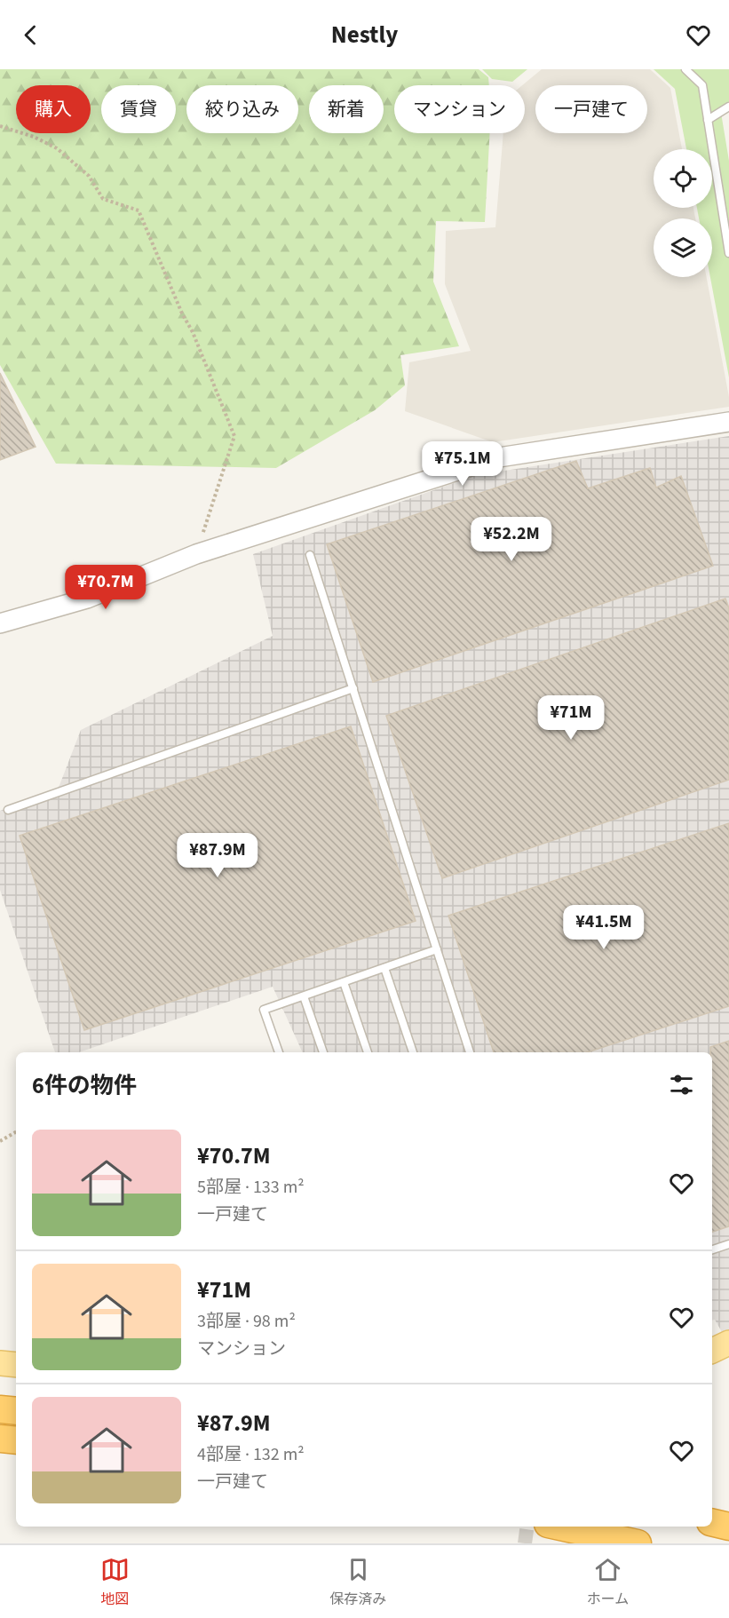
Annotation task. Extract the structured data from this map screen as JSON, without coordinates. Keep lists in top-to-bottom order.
{
  "page": {
    "header": "Nestly",
    "chip": [
      "購入",
      "賃貸",
      "絞り込み",
      "新着",
      "マンション",
      "一戸建て"
    ],
    "price": [
      "¥75.1M",
      "¥52.2M",
      "¥70.7M",
      "¥71M",
      "¥87.9M",
      "¥41.5M"
    ],
    "heading": "6件の物件",
    "list": [
      {
        "name": "¥70.7M",
        "note": "5部屋 · 133 m² · 一戸建て"
      },
      {
        "name": "¥71M",
        "note": "3部屋 · 98 m² · マンション"
      },
      {
        "name": "¥87.9M",
        "note": "4部屋 · 132 m² · 一戸建て"
      }
    ],
    "tabs": ["地図", "保存済み", "ホーム"]
  }
}
